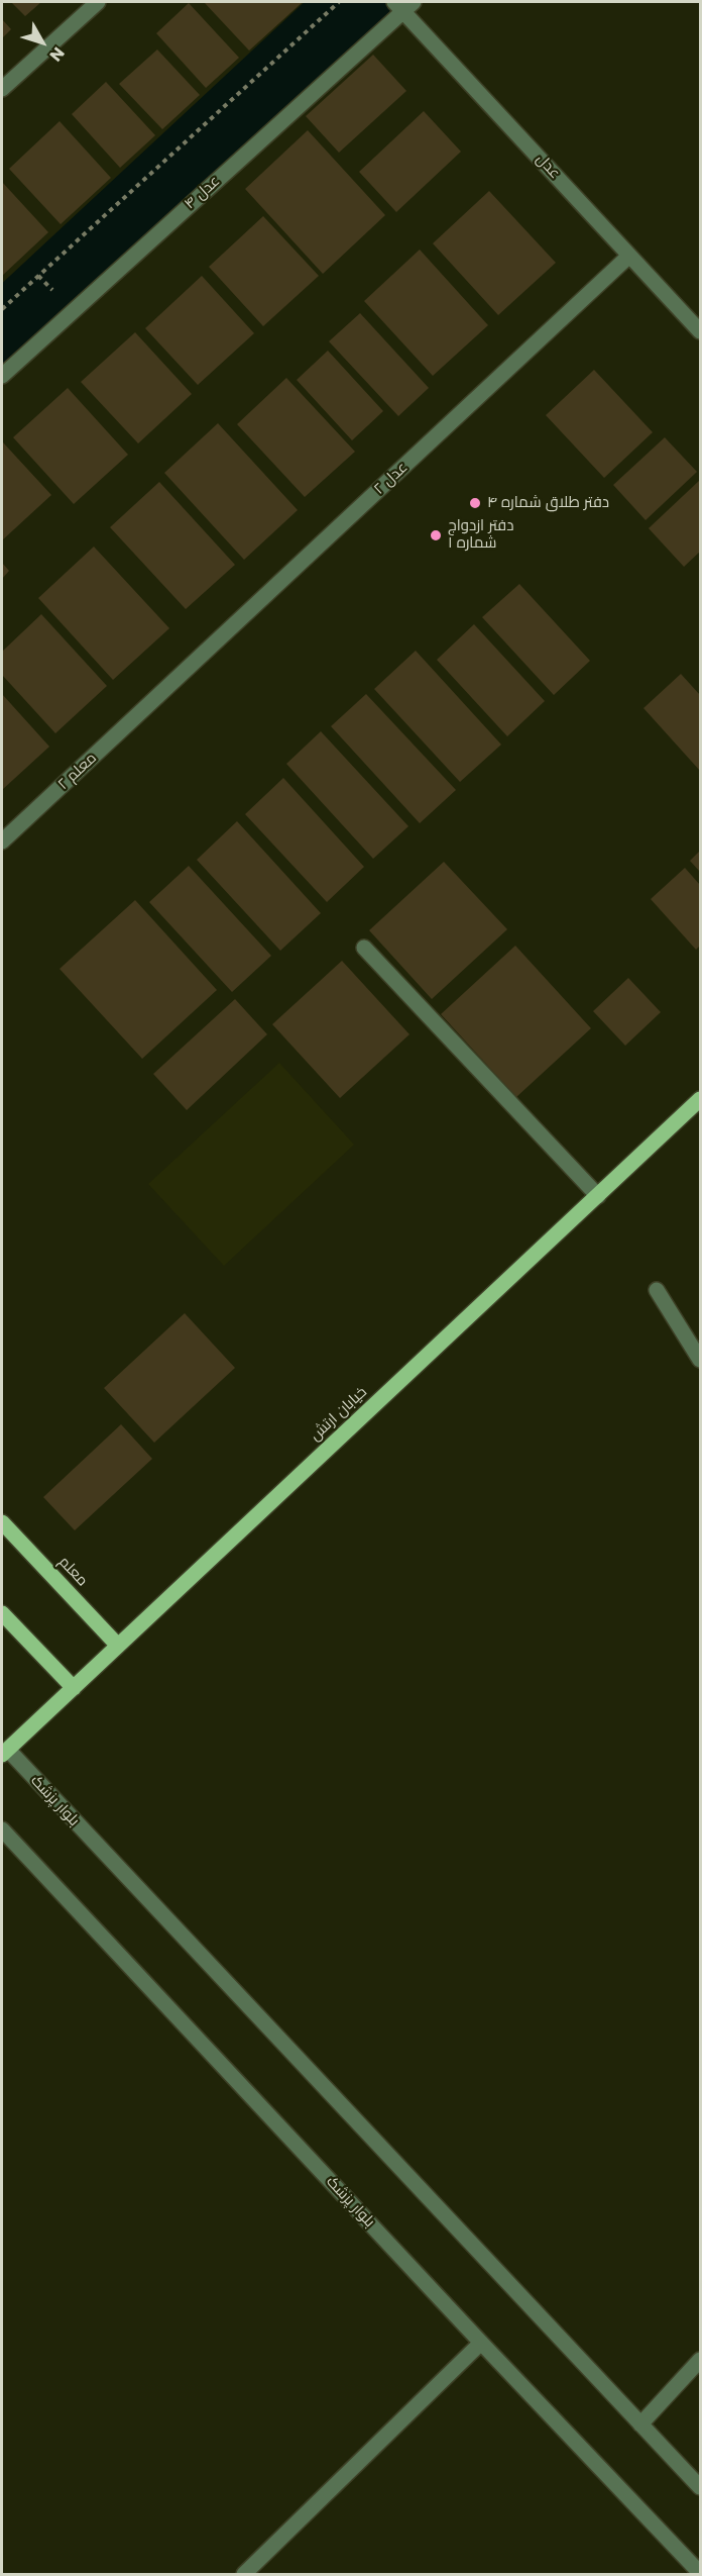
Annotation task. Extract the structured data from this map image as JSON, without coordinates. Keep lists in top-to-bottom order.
{
  "streets": {
    "main road": ["خیابان ارتش", "معلم"],
    "street": [
      "عدل",
      "عدل ۴",
      "عدل ۲",
      "معلم ۲",
      "بلوار پزشک"
    ]
  },
  "crossings": [
    ["عدل", "عدل ۴"],
    ["عدل", "عدل ۲"],
    ["عدل ۲", "معلم ۲"],
    ["خیابان ارتش", "معلم"],
    ["خیابان ارتش", "بلوار پزشک"]
  ],
  "places": ["دفتر طلاق شماره ۴", "دفتر ازدواج شماره ۱"],
  "north": "bottom right"
}
